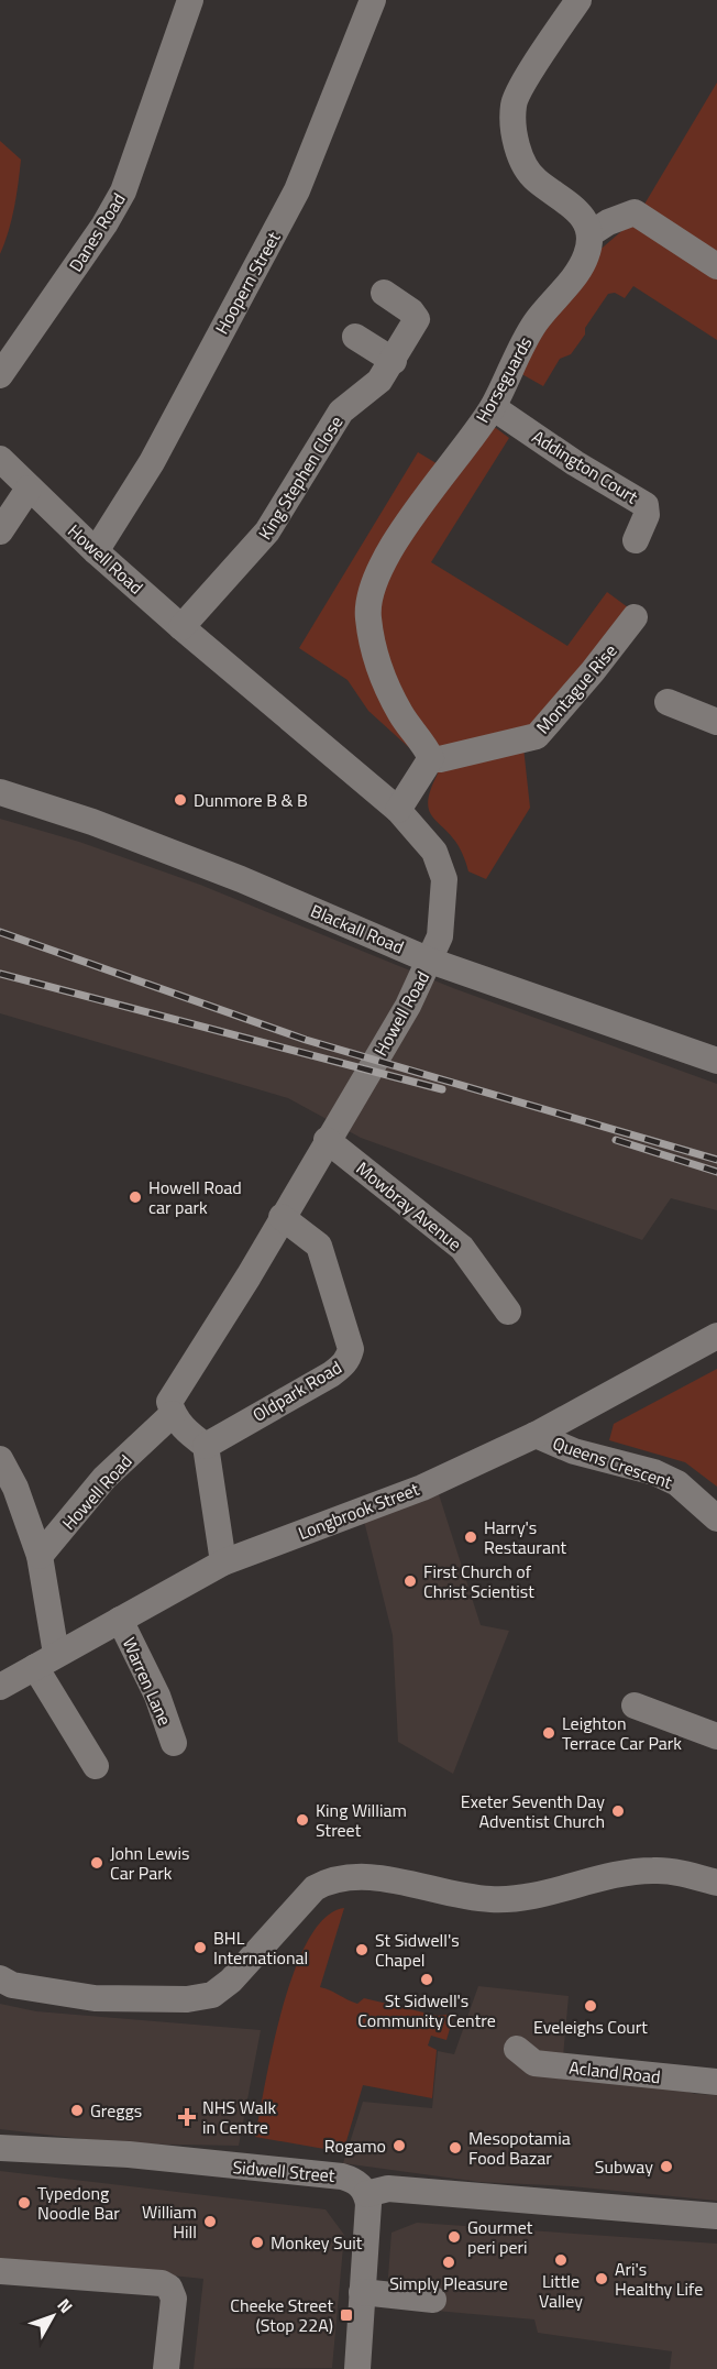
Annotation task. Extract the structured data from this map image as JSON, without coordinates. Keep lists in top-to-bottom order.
{
  "streets": {
    "street": [
      "Danes Road",
      "Hoopern Street",
      "Horseguards",
      "Addington Court",
      "King Stephen Close",
      "Howell Road",
      "Montague Rise",
      "Blackall Road",
      "Mowbray Avenue",
      "Oldpark Road",
      "Queens Crescent",
      "Longbrook Street",
      "Warren Lane",
      "Acland Road",
      "Sidwell Street"
    ]
  },
  "crossings": [
    ["Hoopern Street", "Howell Road"],
    ["Horseguards", "Addington Court"],
    ["Horseguards", "Montague Rise"],
    ["King Stephen Close", "Howell Road"],
    ["Howell Road", "Blackall Road"],
    ["Howell Road", "Mowbray Avenue"],
    ["Howell Road", "Oldpark Road"],
    ["Queens Crescent", "Longbrook Street"],
    ["Longbrook Street", "Warren Lane"]
  ],
  "places": {
    "other": [
      "Dunmore B & B",
      "Howell Road car park",
      "Harry's Restaurant",
      "First Church of Christ Scientist",
      "Leighton Terrace Car Park",
      "Exeter Seventh Day Adventist Church",
      "King William Street",
      "John Lewis Car Park",
      "BHL International",
      "St Sidwell's Chapel",
      "St Sidwell's Community Centre",
      "Eveleighs Court",
      "Greggs",
      "Rogamo",
      "Mesopotamia Food Bazar",
      "Subway",
      "Typedong Noodle Bar",
      "William Hill",
      "Gourmet peri peri",
      "Monkey Suit",
      "Little Valley",
      "Simply Pleasure",
      "Ari's Healthy Life"
    ],
    "health": ["NHS Walk in Centre"],
    "transit": ["Cheeke Street (Stop 22A)"]
  },
  "north": "top right"
}
